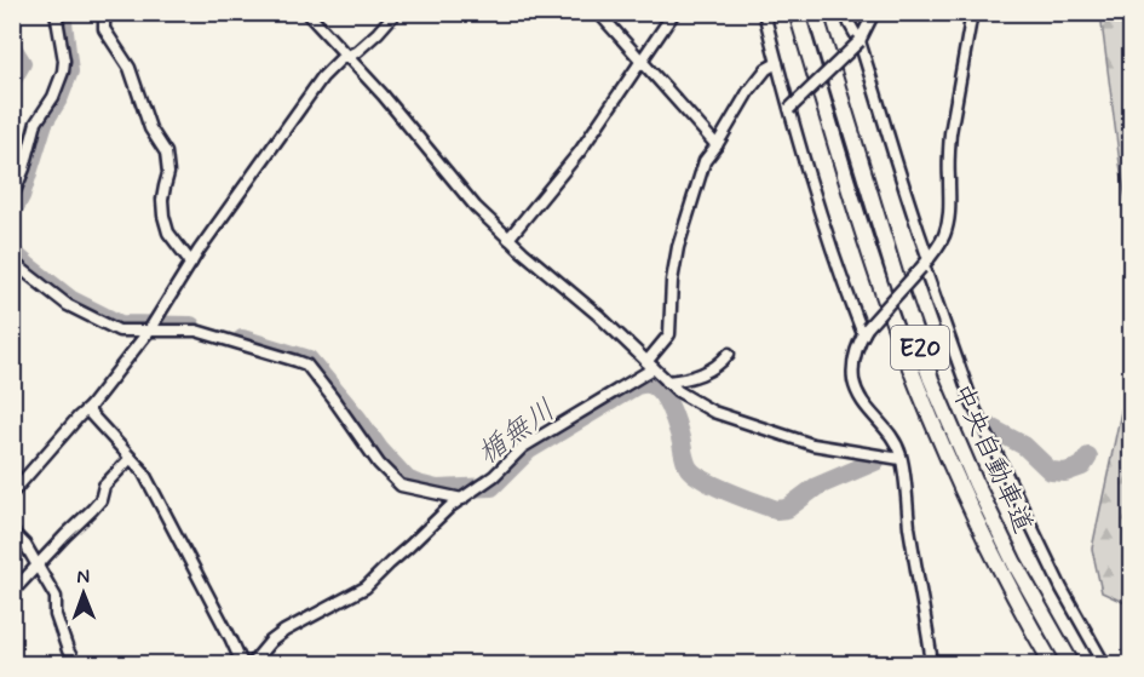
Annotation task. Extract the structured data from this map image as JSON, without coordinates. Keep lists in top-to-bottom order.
{
  "streets": {
    "highway": ["E20", "中央自動車道"]
  },
  "water": ["楯無川"],
  "north": "top"
}
